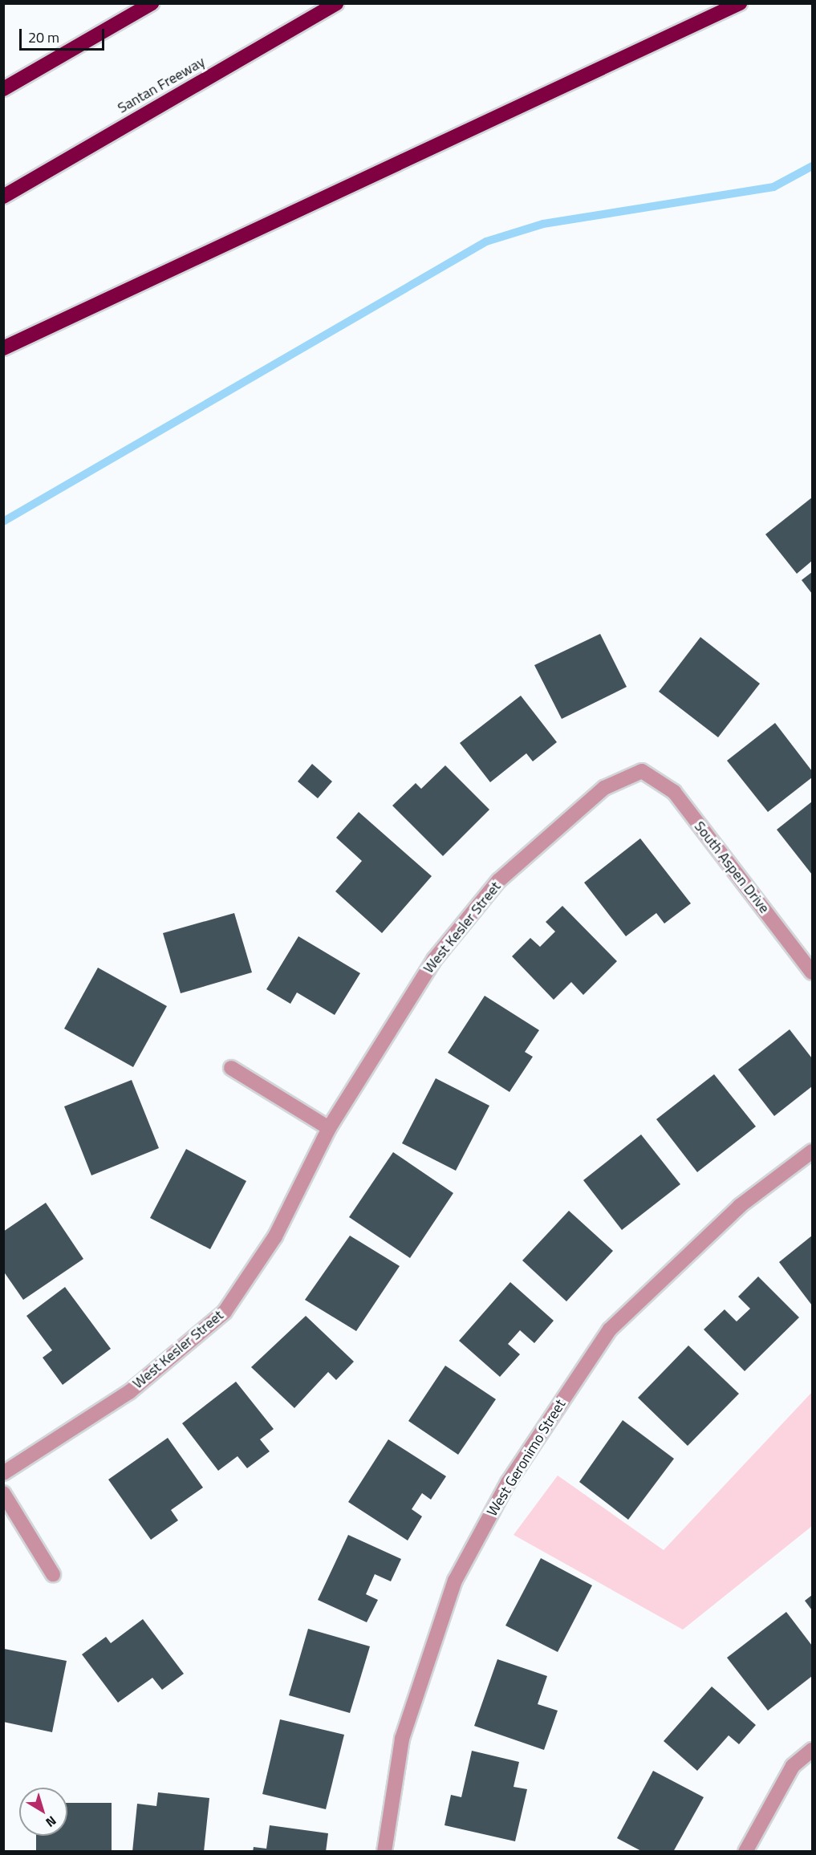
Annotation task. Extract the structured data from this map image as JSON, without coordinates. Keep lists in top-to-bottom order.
{
  "streets": {
    "highway": ["Santan Freeway"],
    "street": ["South Aspen Drive", "West Kesler Street", "West Geronimo Street"]
  },
  "crossings": [
    ["South Aspen Drive", "West Kesler Street"]
  ],
  "scale_bar": "20 m",
  "north": "bottom right"
}
